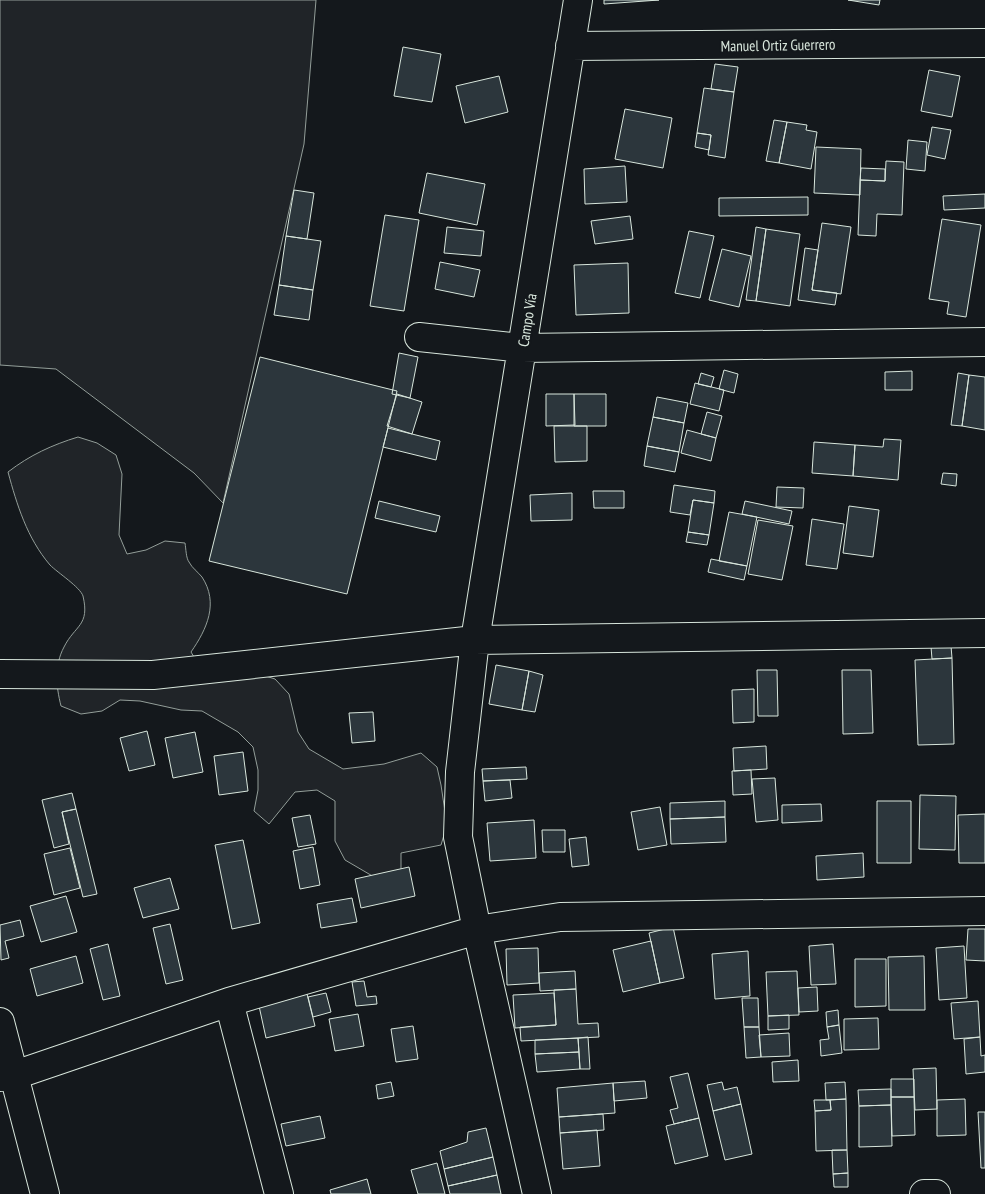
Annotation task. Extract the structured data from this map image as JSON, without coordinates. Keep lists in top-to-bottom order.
{
  "streets": {
    "street": ["Manuel Ortiz Guerrero", "Campo Vía"]
  },
  "crossings": [
    ["Manuel Ortiz Guerrero", "Campo Vía"]
  ]
}
